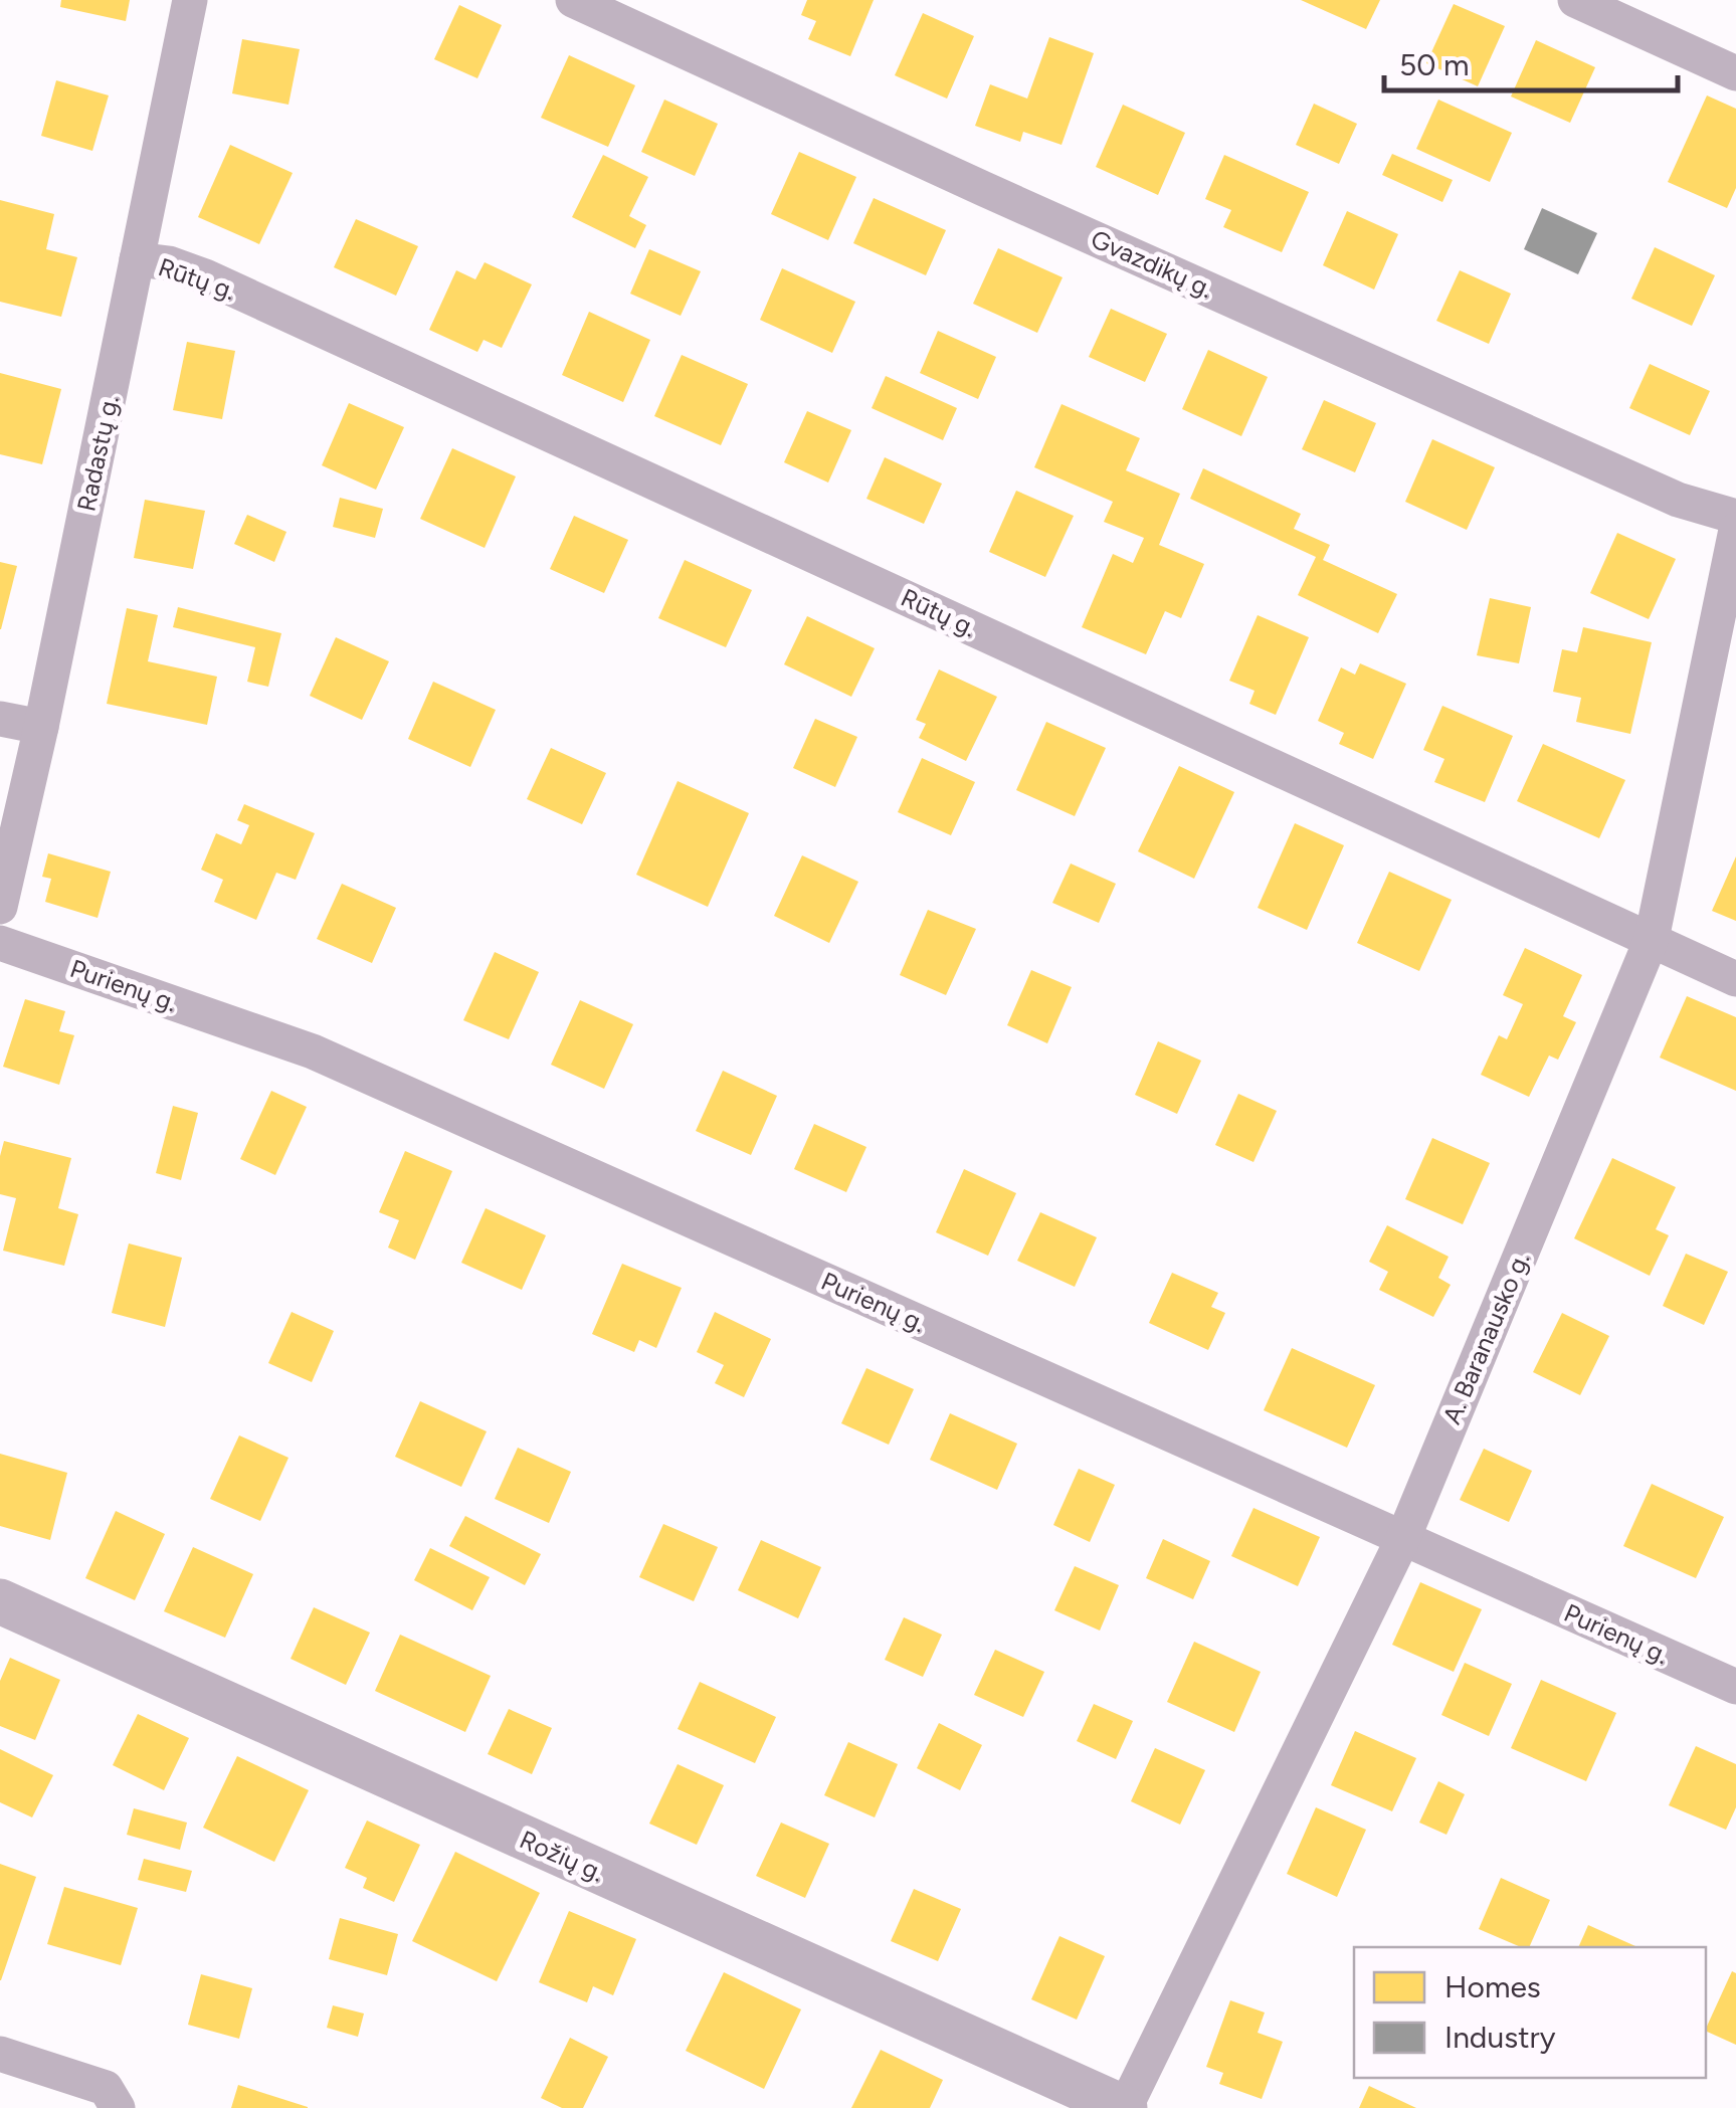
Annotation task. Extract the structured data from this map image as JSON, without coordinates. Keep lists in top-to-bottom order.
{
  "streets": {
    "street": [
      "Gvazdikų g.",
      "Rūtų g.",
      "Radastų g.",
      "Purienų g.",
      "A. Baranausko g.",
      "Rožių g."
    ]
  },
  "crossings": [
    ["Rūtų g.", "Radastų g."],
    ["Rūtų g.", "A. Baranausko g."],
    ["Purienų g.", "A. Baranausko g."],
    ["A. Baranausko g.", "Rožių g."]
  ],
  "legend": ["Homes", "Industry"],
  "scale_bar": "50 m"
}
